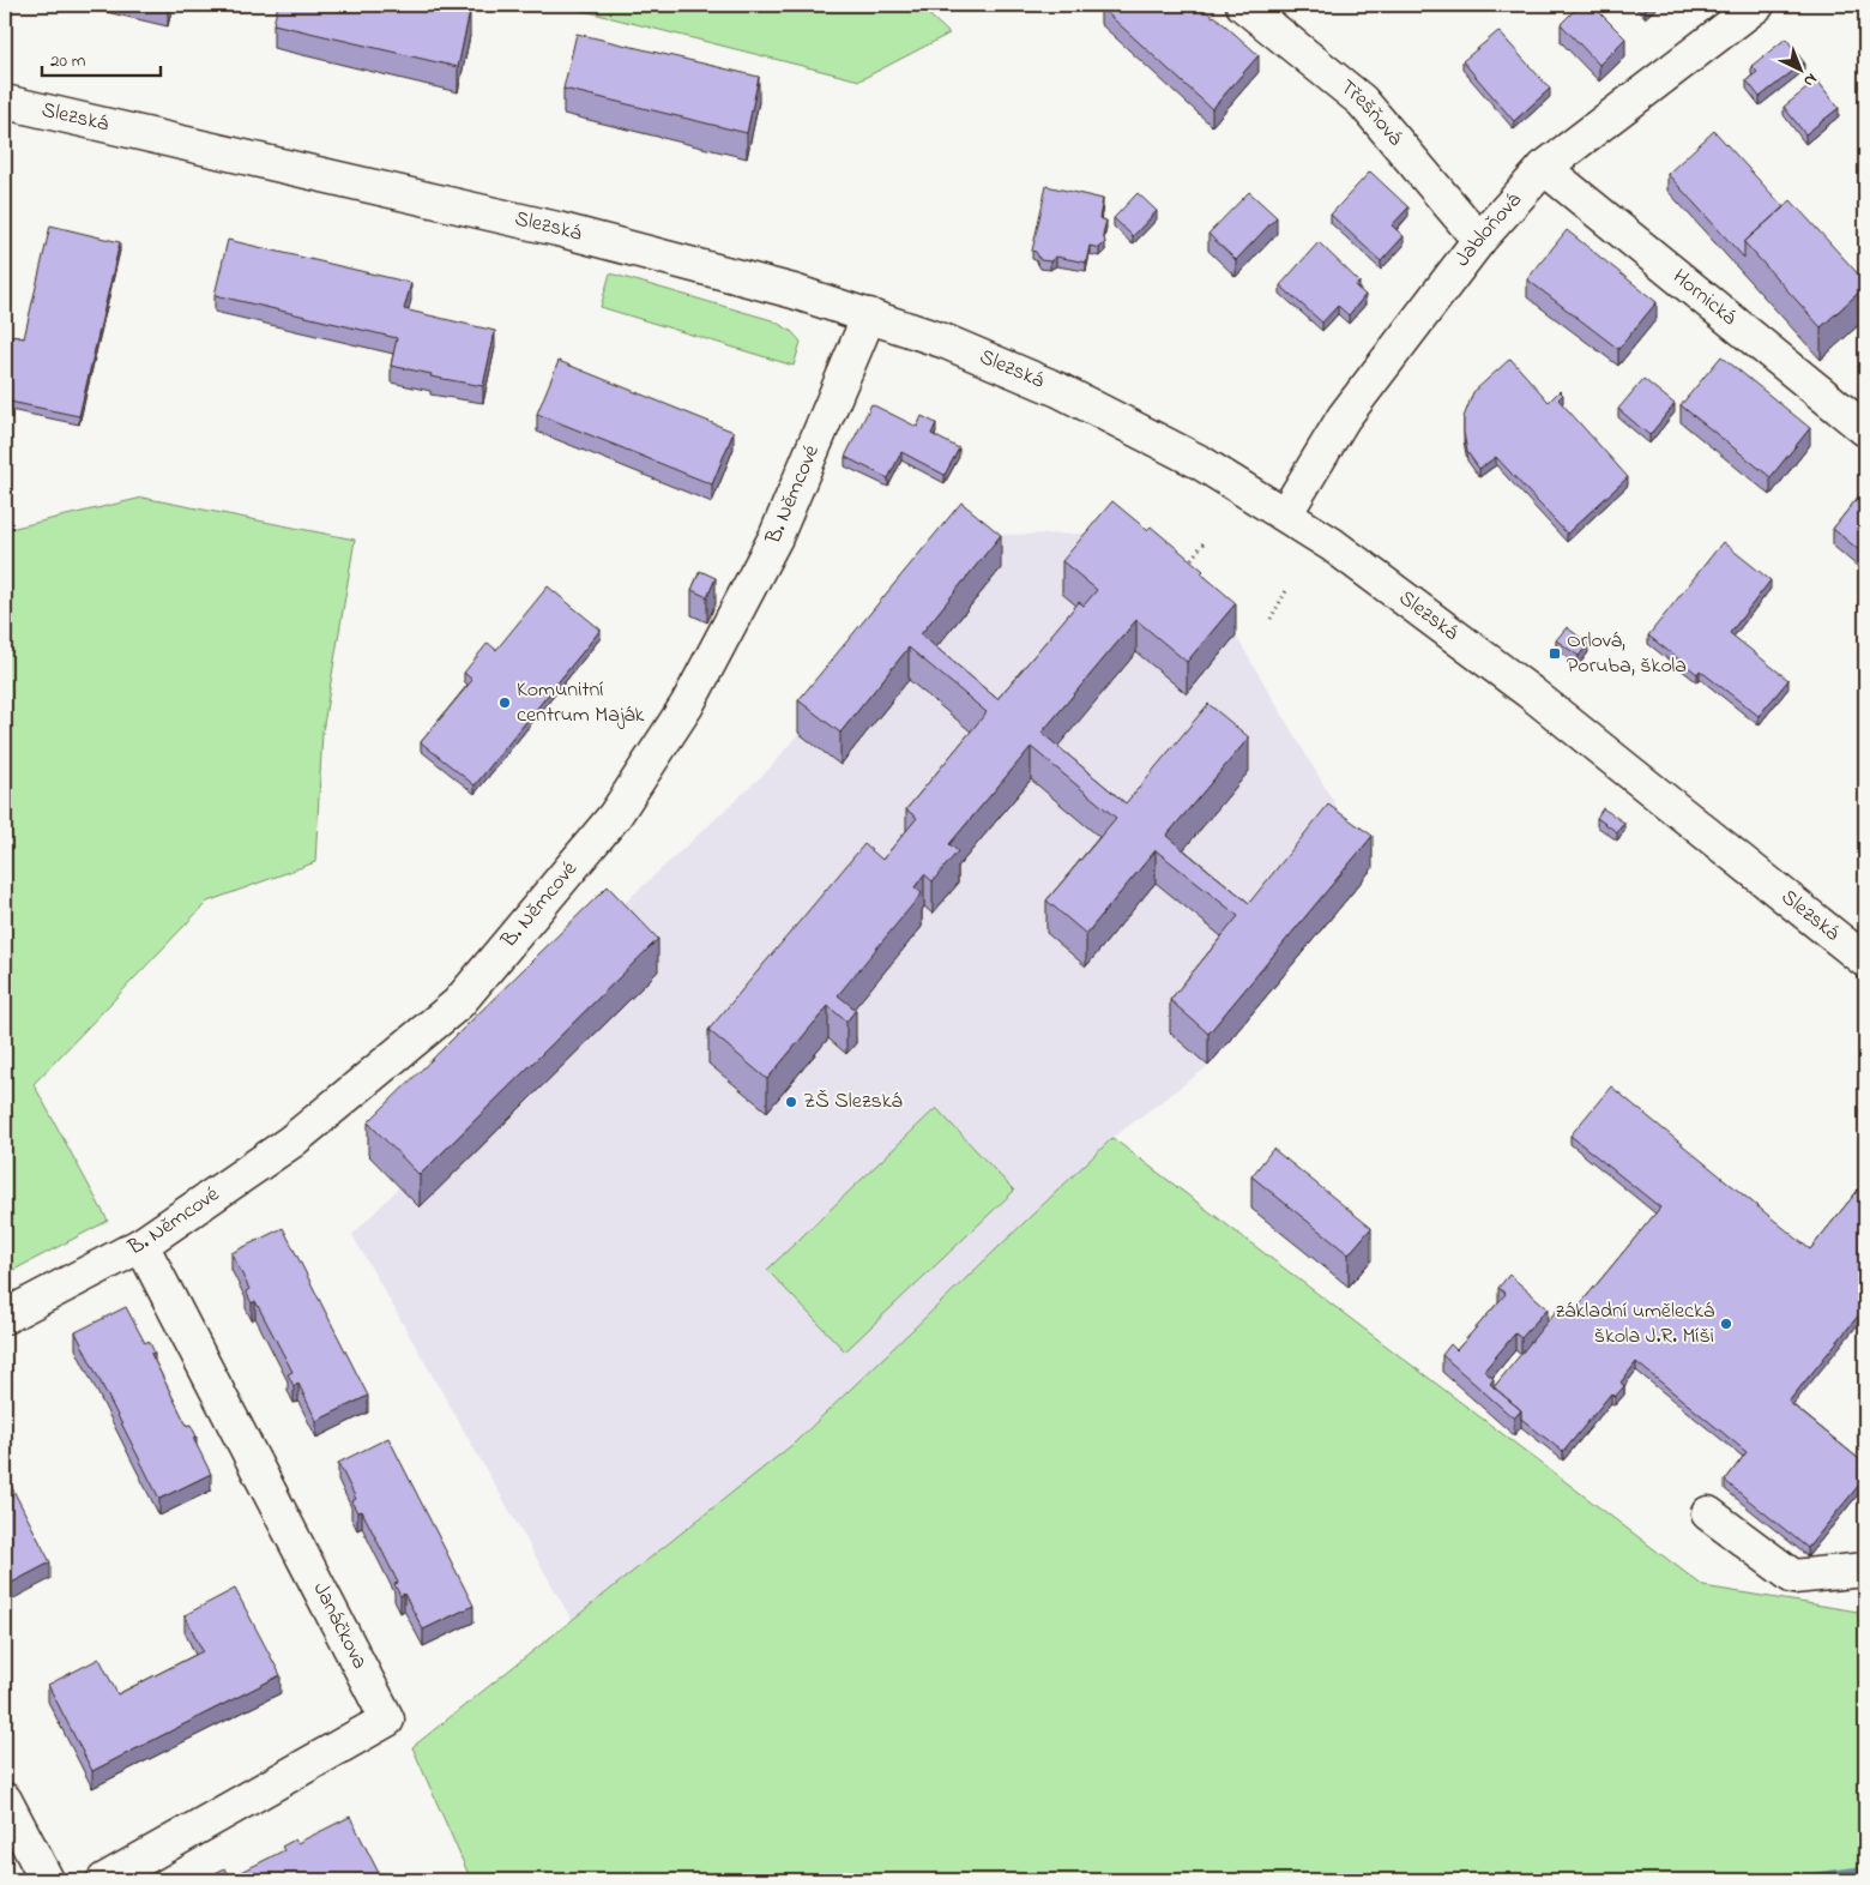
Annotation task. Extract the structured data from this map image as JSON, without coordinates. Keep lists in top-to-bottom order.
{
  "streets": {
    "street": [
      "Třešňová",
      "Slezská",
      "Jabloňová",
      "Hornická",
      "B. Němcové",
      "Janáčkova"
    ]
  },
  "crossings": [
    ["Třešňová", "Jabloňová"],
    ["Slezská", "Jabloňová"],
    ["Slezská", "B. Němcové"],
    ["Jabloňová", "Hornická"],
    ["B. Němcové", "Janáčkova"]
  ],
  "places": {
    "transit": ["Orlová, Poruba, škola"],
    "other": ["Komunitní centrum Maják", "ZŠ Slezská", "základní umělecká škola J.R. Míši"]
  },
  "scale_bar": "20 m",
  "north": "bottom right"
}
